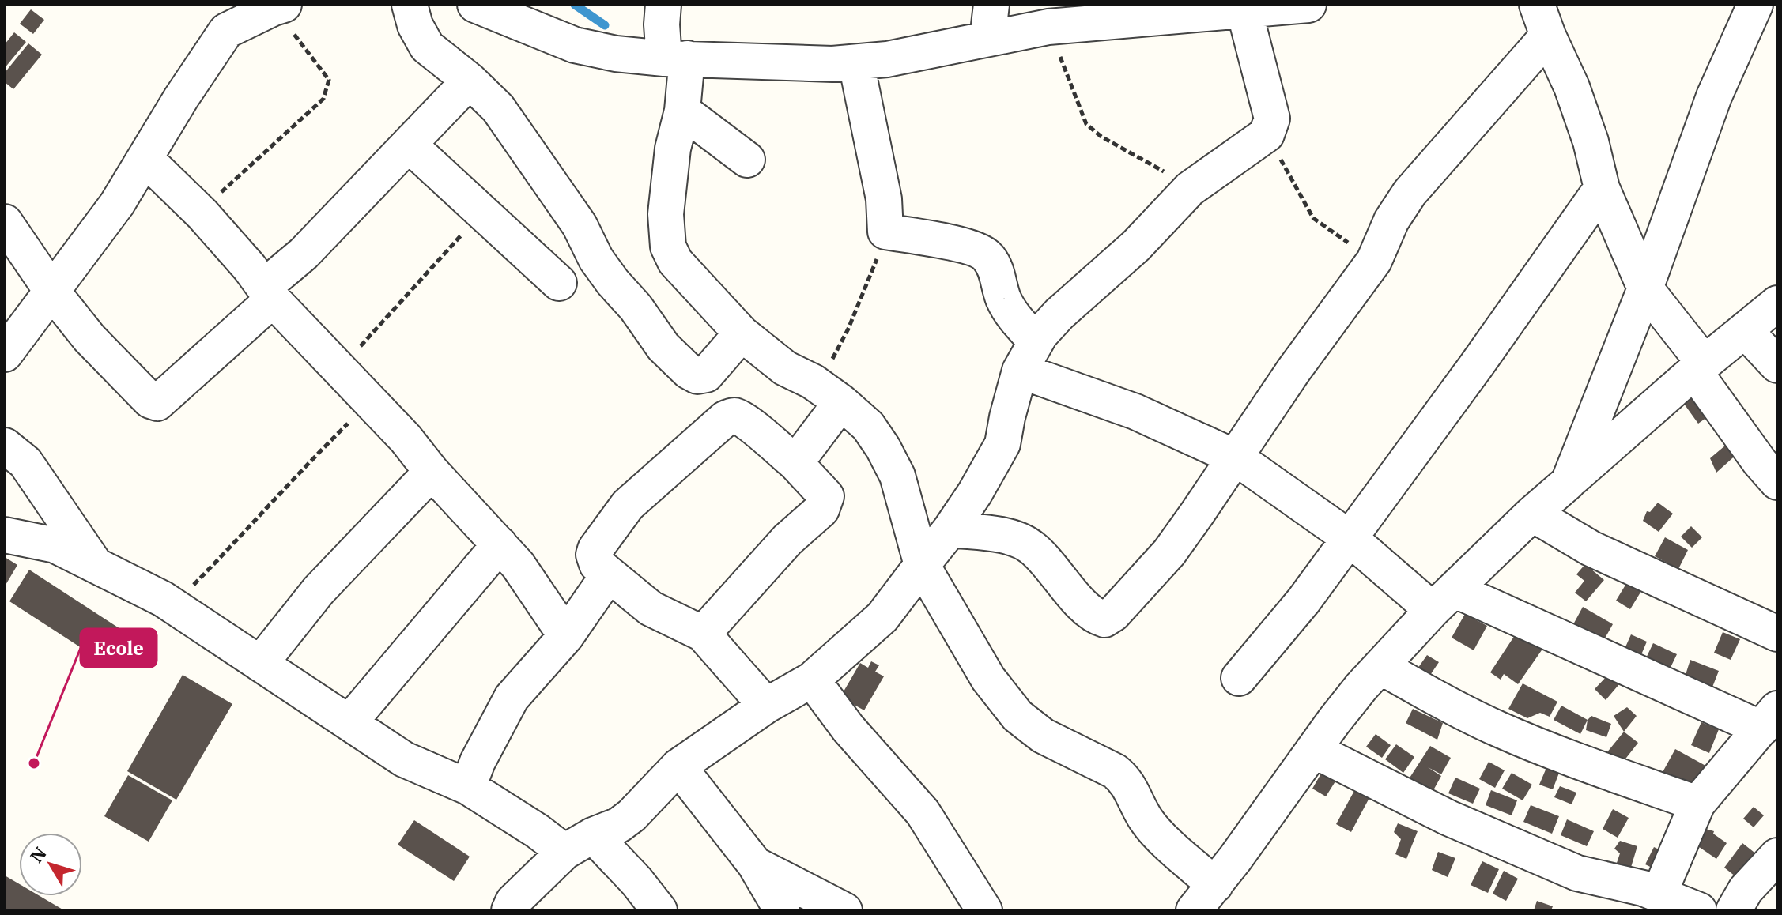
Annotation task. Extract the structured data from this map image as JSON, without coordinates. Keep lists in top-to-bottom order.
{
  "places": ["Ecole"],
  "north": "top left"
}
